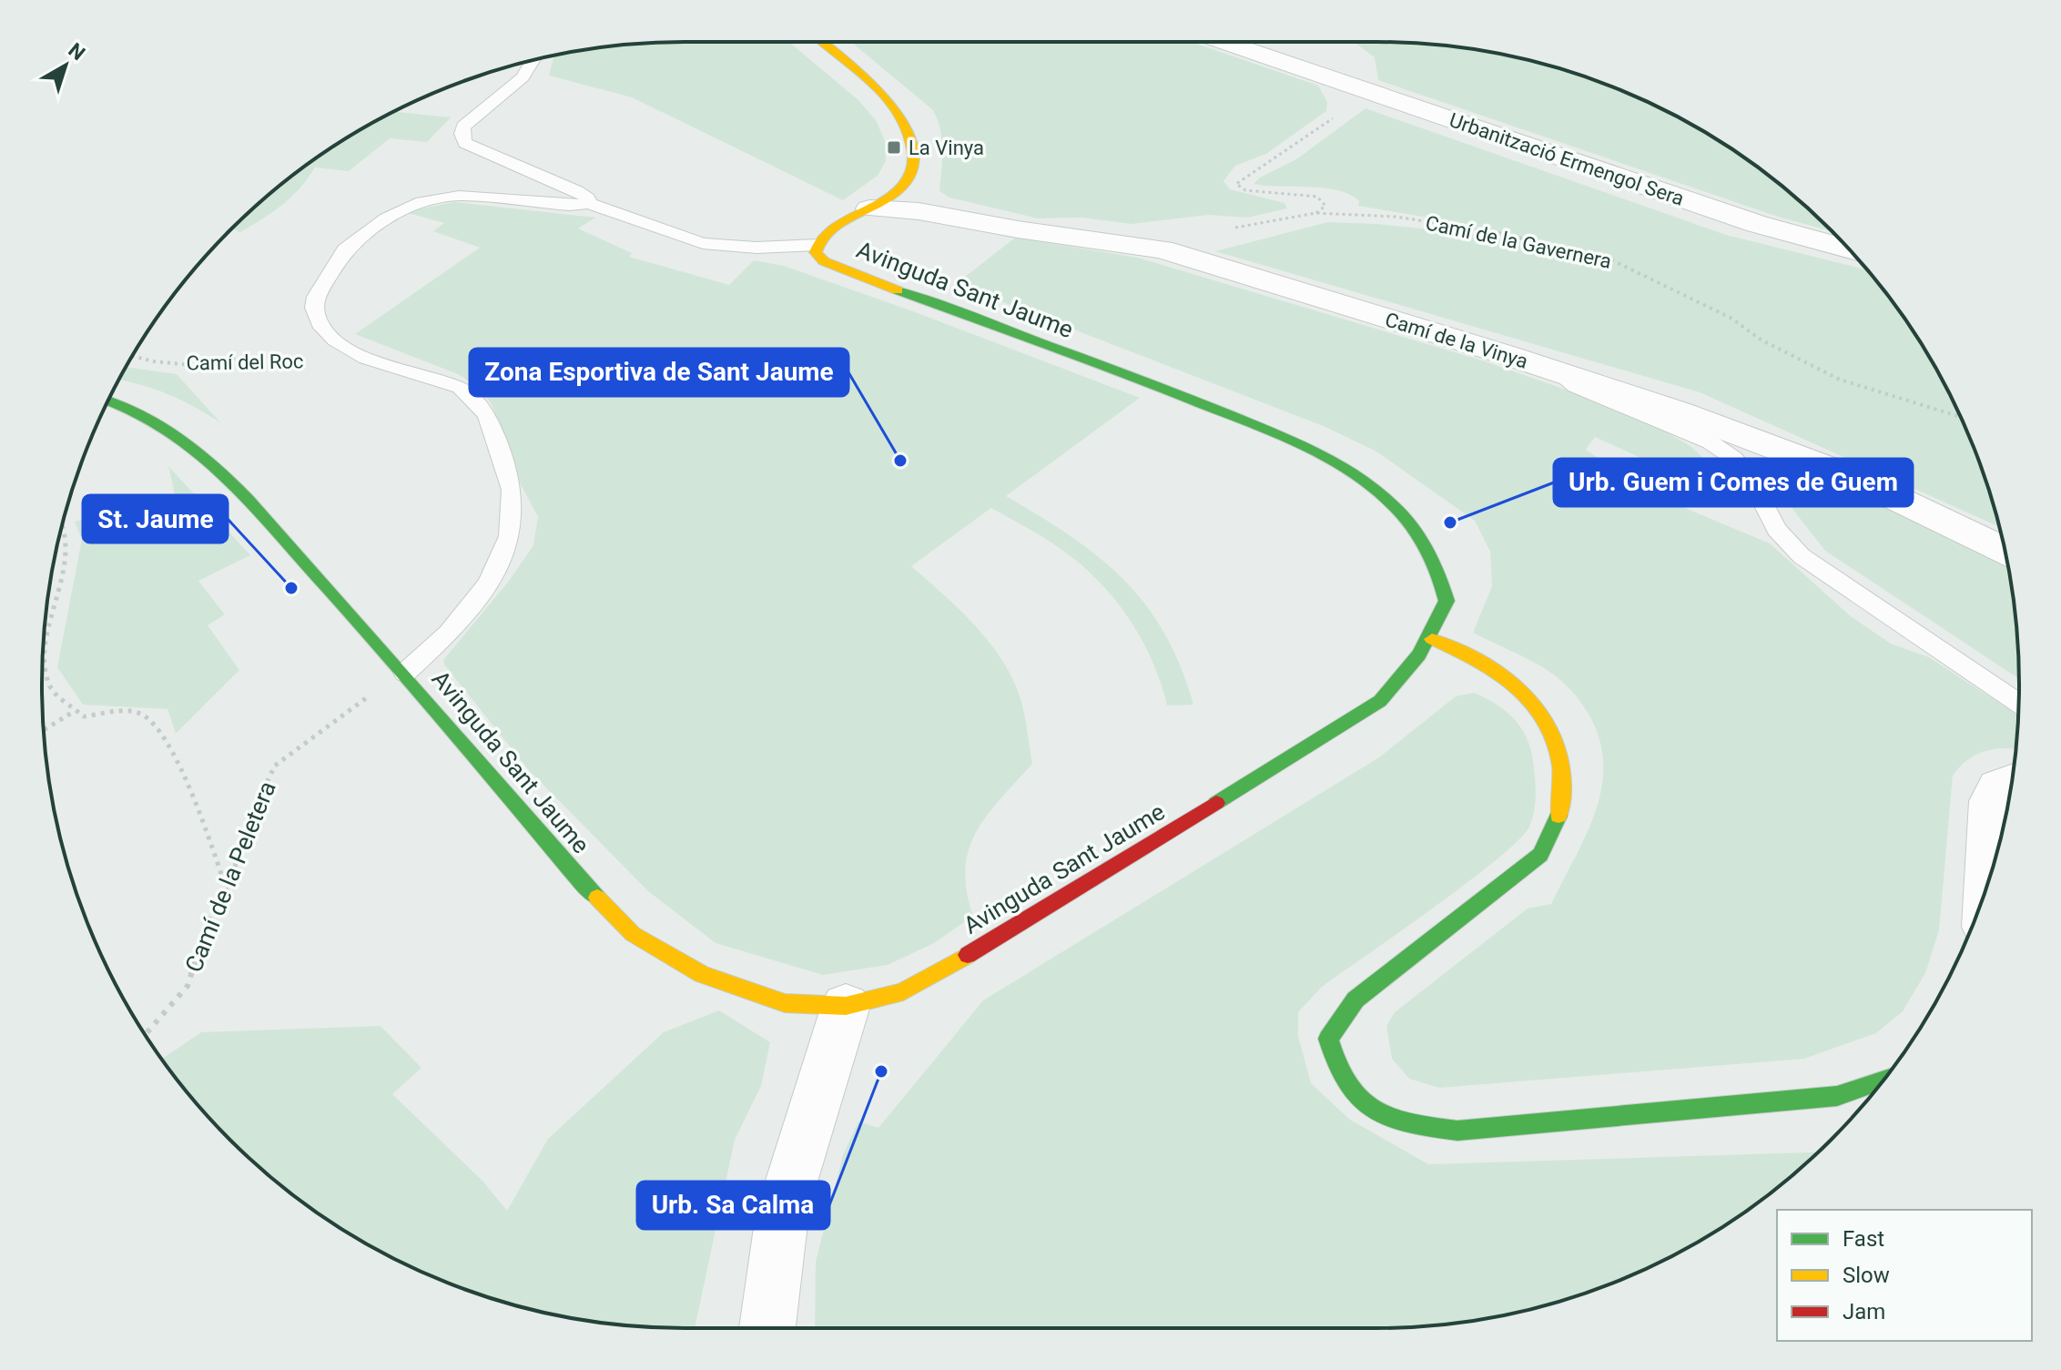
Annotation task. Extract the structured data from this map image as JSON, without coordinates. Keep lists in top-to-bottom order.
{
  "streets": {
    "street": ["Urbanització Ermengol Sera", "Avinguda Sant Jaume", "Camí de la Vinya"],
    "path": ["Camí de la Gavernera", "Camí del Roc", "Camí de la Peletera"]
  },
  "crossings": [
    ["Camí de la Gavernera", "Camí de la Vinya"],
    ["Avinguda Sant Jaume", "Camí de la Vinya"],
    ["Avinguda Sant Jaume", "Camí de la Peletera"]
  ],
  "places": {
    "transit": ["La Vinya"],
    "other": [
      "Zona Esportiva de Sant Jaume",
      "Urb. Guem i Comes de Guem",
      "St. Jaume",
      "Urb. Sa Calma"
    ]
  },
  "legend": ["Fast", "Slow", "Jam"],
  "north": "top right"
}
